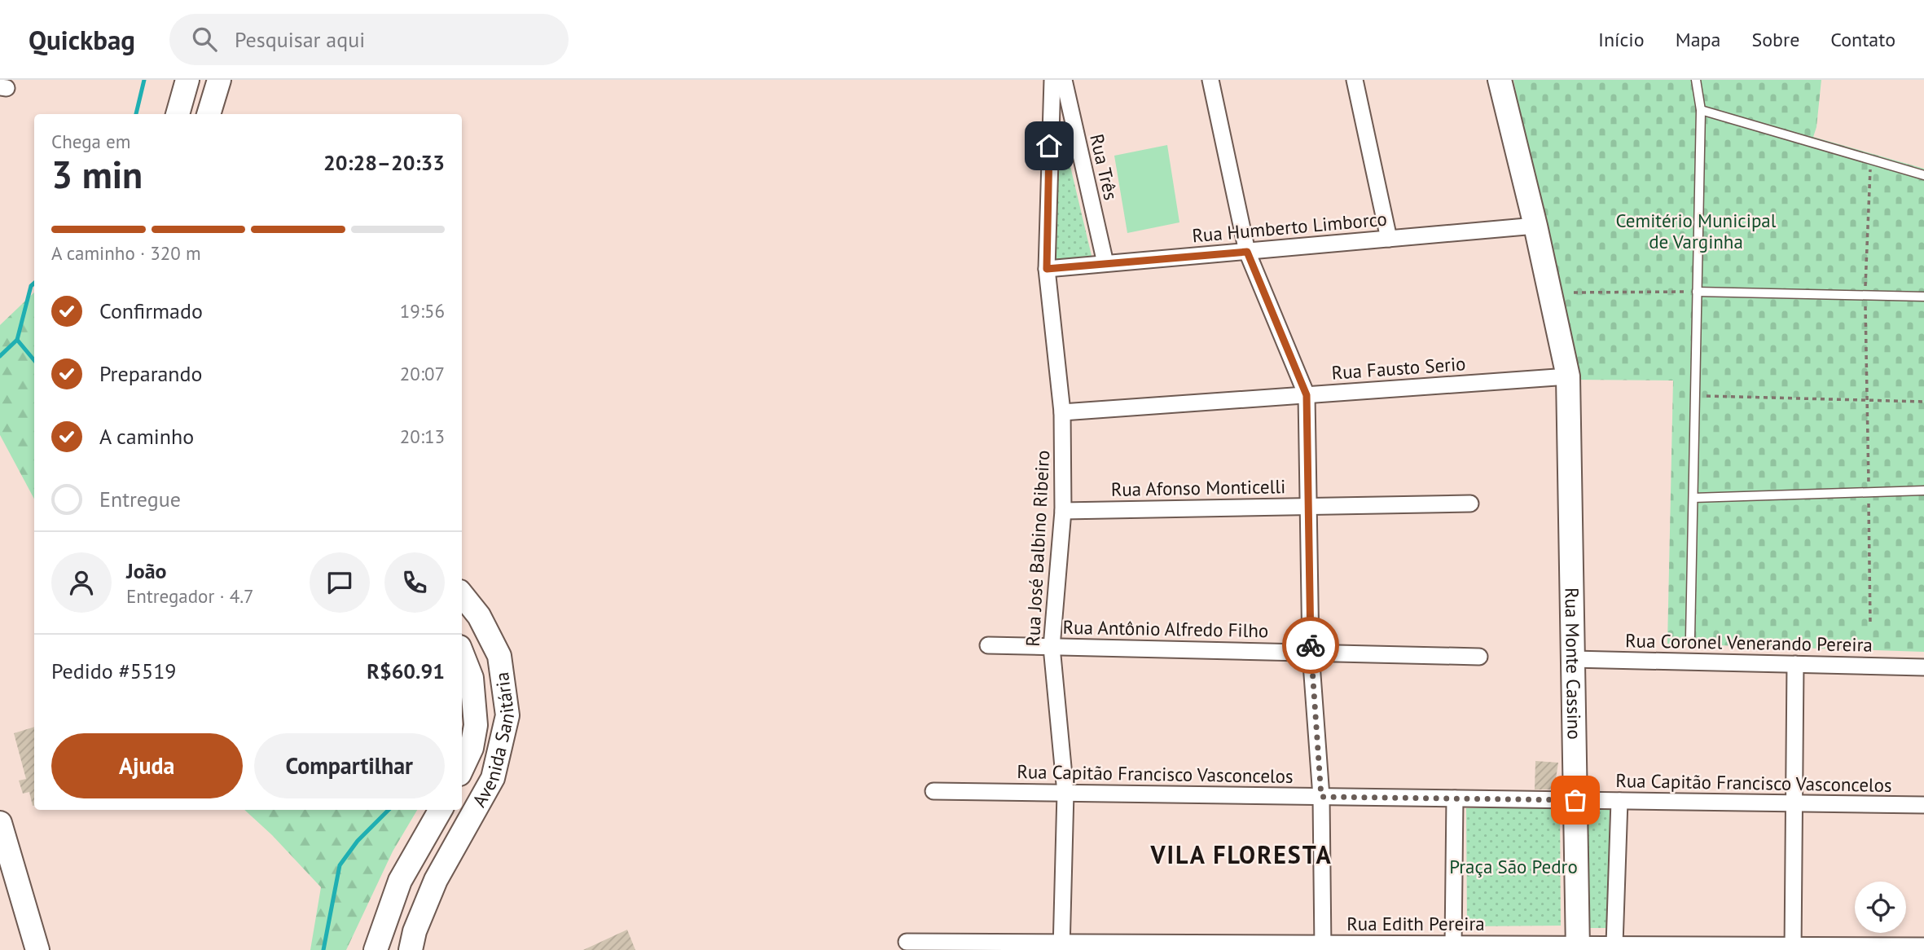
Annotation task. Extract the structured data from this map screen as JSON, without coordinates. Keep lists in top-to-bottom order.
{
  "streets": {
    "main road": ["Rua Monte Cassino", "Avenida Sanitária"],
    "street": [
      "Rua Três",
      "Rua Humberto Limborco",
      "Rua Fausto Serio",
      "Rua Afonso Monticelli",
      "Rua José Balbino Ribeiro",
      "Rua Antônio Alfredo Filho",
      "Rua Coronel Venerando Pereira",
      "Rua Capitão Francisco Vasconcelos",
      "Rua Edith Pereira"
    ]
  },
  "crossings": [
    ["Rua Três", "Rua Humberto Limborco"],
    ["Rua Humberto Limborco", "Rua José Balbino Ribeiro"],
    ["Rua Humberto Limborco", "Rua Monte Cassino"],
    ["Rua Fausto Serio", "Rua José Balbino Ribeiro"],
    ["Rua Fausto Serio", "Rua Monte Cassino"],
    ["Rua Afonso Monticelli", "Rua José Balbino Ribeiro"],
    ["Rua José Balbino Ribeiro", "Rua Antônio Alfredo Filho"],
    ["Rua José Balbino Ribeiro", "Rua Capitão Francisco Vasconcelos"],
    ["Rua José Balbino Ribeiro", "Rua Edith Pereira"],
    ["Rua Coronel Venerando Pereira", "Rua Monte Cassino"],
    ["Rua Monte Cassino", "Rua Capitão Francisco Vasconcelos"],
    ["Rua Monte Cassino", "Rua Edith Pereira"]
  ],
  "districts": ["VILA FLORESTA"],
  "parks": ["Cemitério Municipal de Varginha", "Praça São Pedro"],
  "page": {
    "header": "Quickbag",
    "search": "Pesquisar aqui",
    "nav": [
      "Início",
      "Mapa",
      "Sobre",
      "Contato"
    ],
    "heading": ["3 min", "Chega em", "20:28–20:33"],
    "panel": [
      "João",
      "Entregador · 4.7",
      "Pedido #5519",
      "R$60.91"
    ],
    "bar": "A caminho · 320 m",
    "list": [
      ["Confirmado", "19:56"],
      ["Preparando", "20:07"],
      ["A caminho", "20:13"],
      "Entregue"
    ],
    "buttons": ["Ajuda", "Compartilhar"]
  }
}
